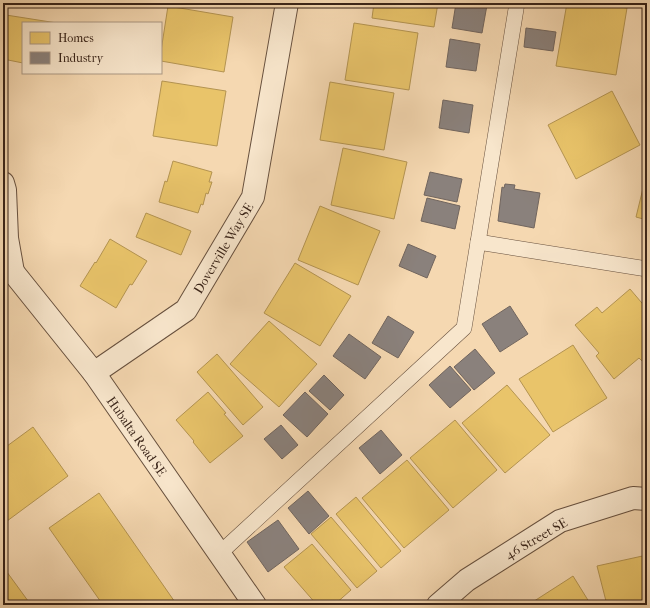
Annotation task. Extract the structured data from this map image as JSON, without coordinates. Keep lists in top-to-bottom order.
{
  "streets": {
    "street": ["Doverville Way SE", "Hubalta Road SE", "46 Street SE"]
  },
  "crossings": [
    ["Doverville Way SE", "Hubalta Road SE"]
  ],
  "legend": ["Homes", "Industry"]
}
